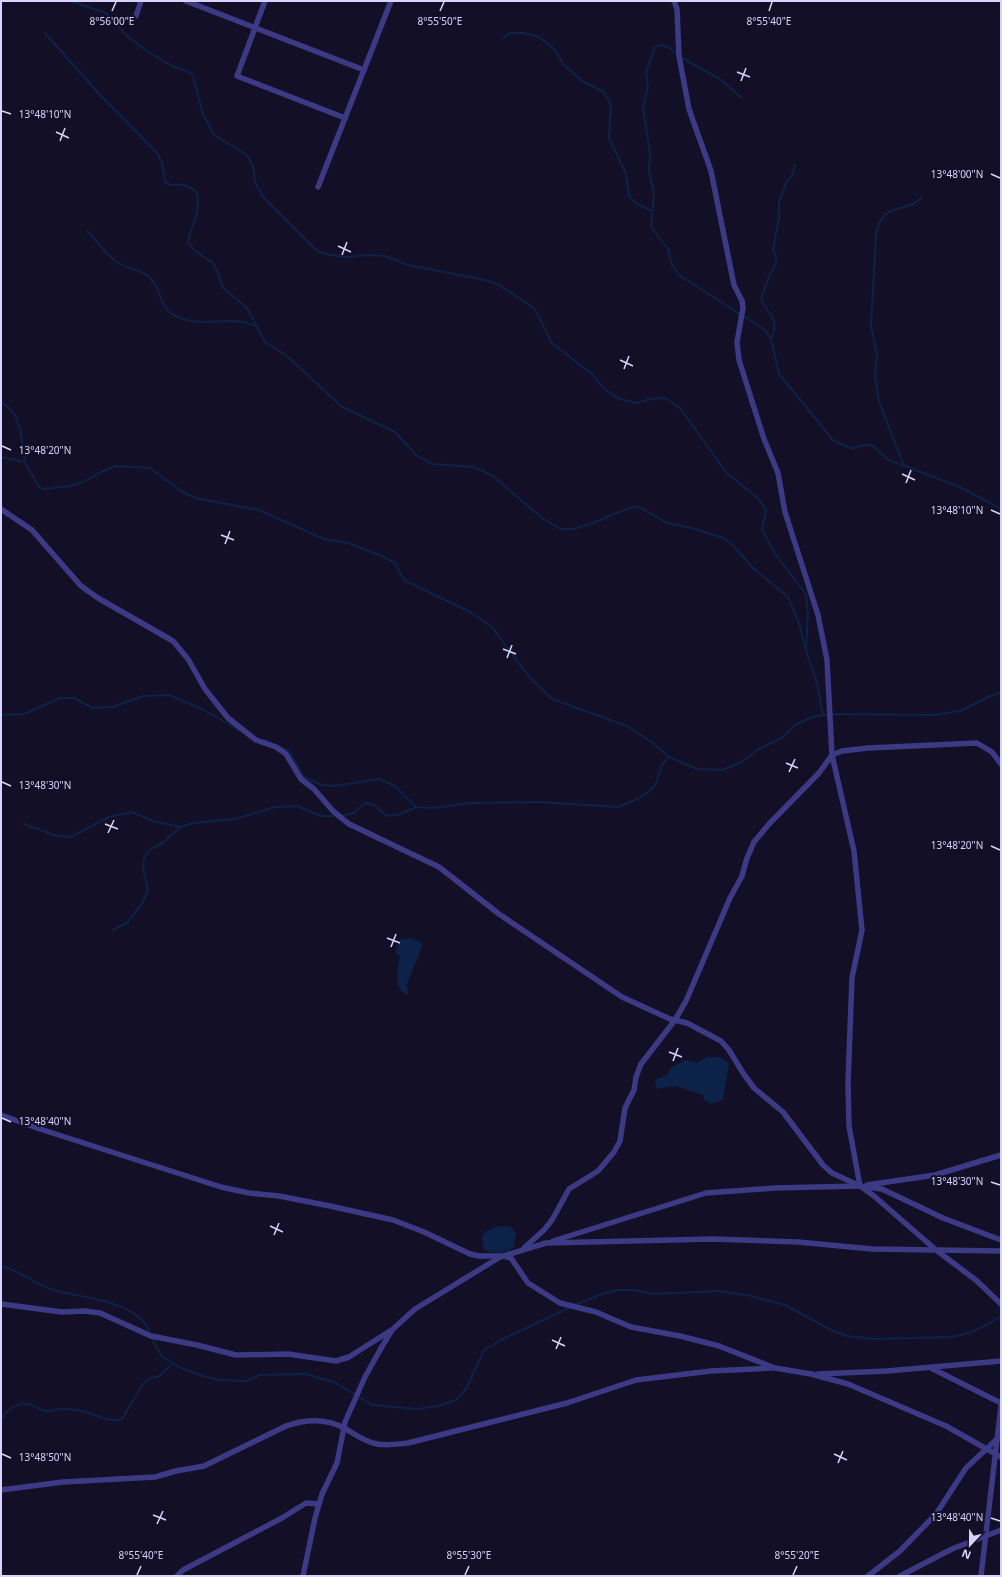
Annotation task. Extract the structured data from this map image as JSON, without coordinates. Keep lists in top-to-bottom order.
{
  "north": "bottom",
  "coordinates": [
    "8°56'00\"E",
    "8°55'50\"E",
    "8°55'40\"E",
    "13°48'10\"N",
    "13°48'00\"N",
    "13°48'20\"N",
    "13°48'30\"N",
    "13°48'40\"N",
    "13°48'50\"N",
    "8°55'30\"E",
    "8°55'20\"E"
  ]
}
